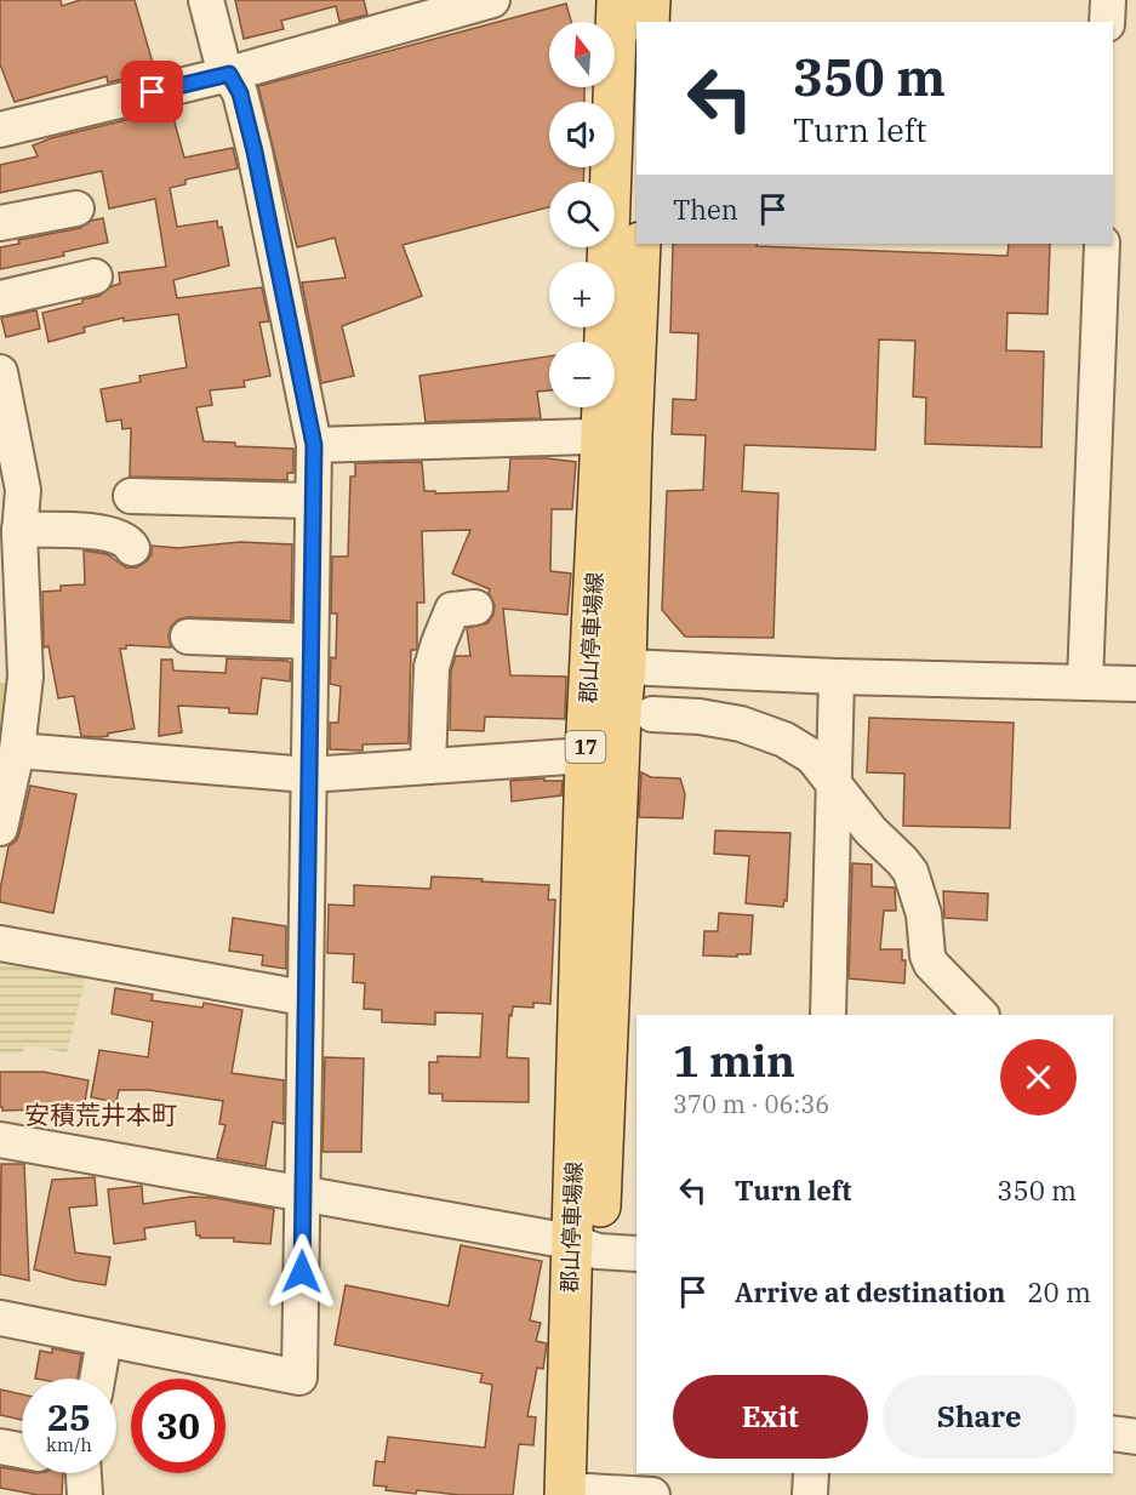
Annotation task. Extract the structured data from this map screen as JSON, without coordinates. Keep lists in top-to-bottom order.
{
  "streets": {
    "main road": ["郡山停車場線", "17"]
  },
  "districts": ["安積荒井本町"],
  "north": "top",
  "page": {
    "map_buttons": ["+", "−"],
    "turn": ["350 m", "Turn left"],
    "then": "Then",
    "heading": ["1 min", "370 m · 06:36"],
    "list": [
      {
        "name": "Turn left",
        "value": "350 m"
      },
      {
        "name": "Arrive at destination",
        "value": "20 m"
      }
    ],
    "buttons": ["Exit", "Share"],
    "speed": "25 km/h",
    "limit": "30"
  }
}
